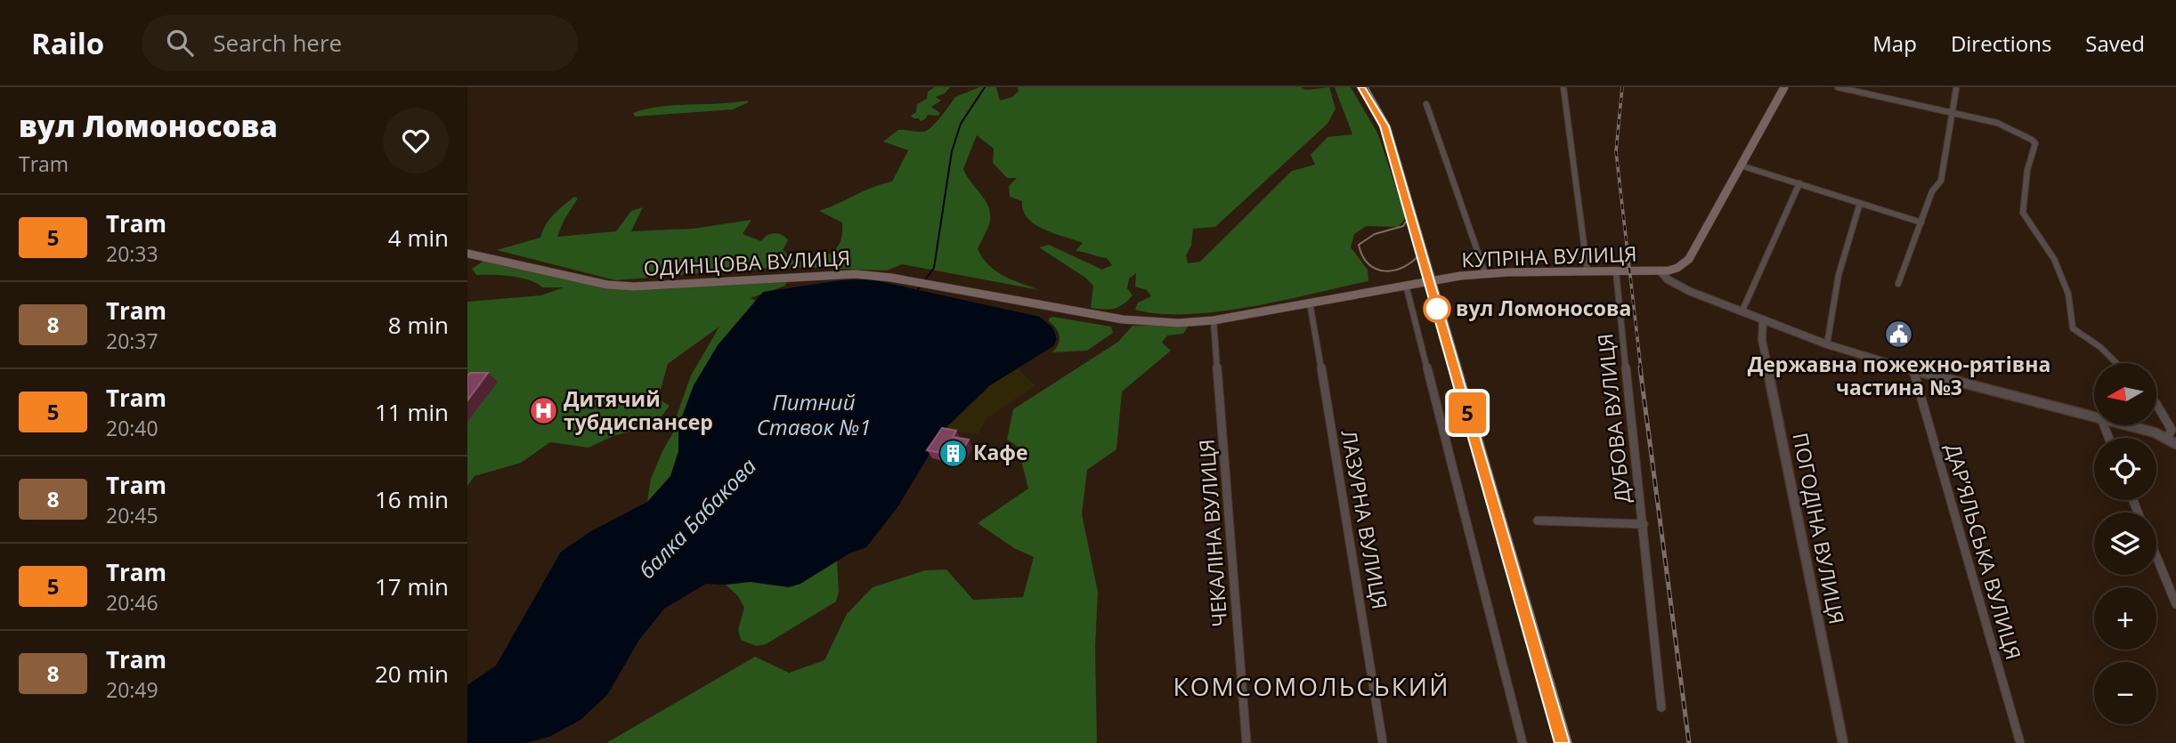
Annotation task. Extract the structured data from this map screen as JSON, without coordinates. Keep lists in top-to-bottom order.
{
  "streets": {
    "main road": ["КУПРІНА ВУЛИЦЯ", "ОДИНЦОВА ВУЛИЦЯ"],
    "street": [
      "ДУБОВА ВУЛИЦЯ",
      "ЛАЗУРНА ВУЛИЦЯ",
      "ПОГОДІНА ВУЛИЦЯ",
      "ЧЕКАЛІНА ВУЛИЦЯ",
      "ДАР’ЯЛЬСЬКА ВУЛИЦЯ"
    ]
  },
  "crossings": [
    ["КУПРІНА ВУЛИЦЯ", "ОДИНЦОВА ВУЛИЦЯ"],
    ["КУПРІНА ВУЛИЦЯ", "ДУБОВА ВУЛИЦЯ"],
    ["КУПРІНА ВУЛИЦЯ", "ЛАЗУРНА ВУЛИЦЯ"],
    ["КУПРІНА ВУЛИЦЯ", "ЧЕКАЛІНА ВУЛИЦЯ"],
    ["ОДИНЦОВА ВУЛИЦЯ", "ЧЕКАЛІНА ВУЛИЦЯ"]
  ],
  "districts": ["КОМСОМОЛЬСЬКИЙ"],
  "water": ["Питний Ставок №1", "балка Бабакова"],
  "places": {
    "other": ["вул Ломоносова"],
    "public building": ["Державна пожежно-рятівна частина №3"],
    "hospital": ["Дитячий тубдиспансер"],
    "building": ["Кафе"]
  },
  "lines": ["tram line 5"],
  "north": "left",
  "page": {
    "header": "Railo",
    "search": "Search here",
    "nav": ["Map", "Directions", "Saved"],
    "heading": ["вул Ломоносова", "Tram"],
    "on_map": "5",
    "list": [
      {
        "mark": "5",
        "name": "Tram",
        "note": "20:33",
        "value": "4 min"
      },
      {
        "mark": "8",
        "name": "Tram",
        "note": "20:37",
        "value": "8 min"
      },
      {
        "mark": "5",
        "name": "Tram",
        "note": "20:40",
        "value": "11 min"
      },
      {
        "mark": "8",
        "name": "Tram",
        "note": "20:45",
        "value": "16 min"
      },
      {
        "mark": "5",
        "name": "Tram",
        "note": "20:46",
        "value": "17 min"
      },
      {
        "mark": "8",
        "name": "Tram",
        "note": "20:49",
        "value": "20 min"
      }
    ],
    "map_buttons": ["+", "−"]
  }
}
